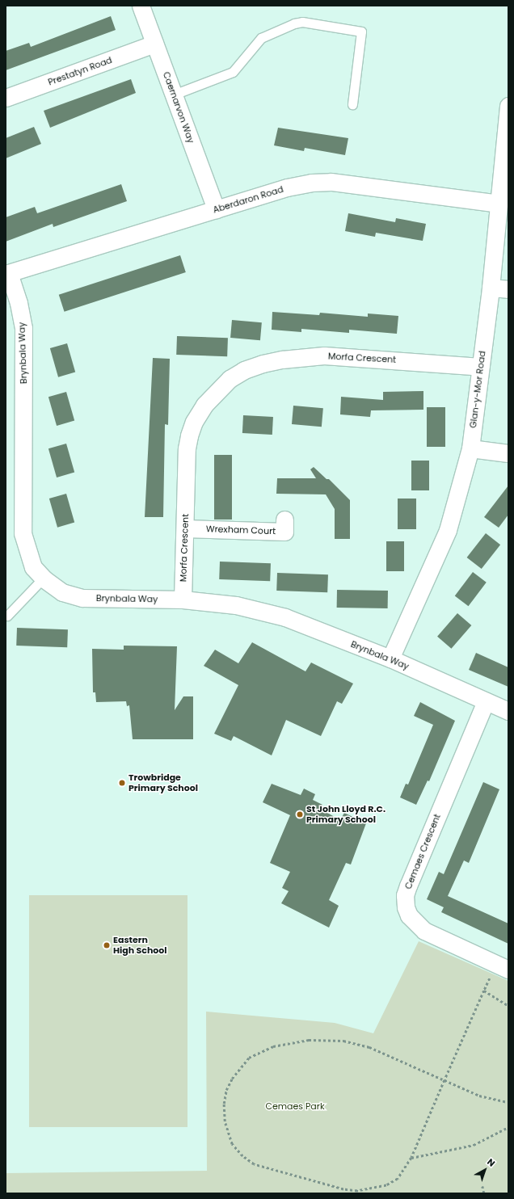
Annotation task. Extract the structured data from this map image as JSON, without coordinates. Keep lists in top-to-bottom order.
{
  "streets": {
    "street": [
      "Prestatyn Road",
      "Caernarvon Way",
      "Aberdaron Road",
      "Brynbala Way",
      "Morfa Crescent",
      "Glan-y-Mor Road",
      "Wrexham Court",
      "Cemaes Crescent"
    ]
  },
  "crossings": [
    ["Prestatyn Road", "Caernarvon Way"],
    ["Caernarvon Way", "Aberdaron Road"],
    ["Aberdaron Road", "Brynbala Way"],
    ["Aberdaron Road", "Glan-y-Mor Road"],
    ["Brynbala Way", "Morfa Crescent"],
    ["Brynbala Way", "Glan-y-Mor Road"],
    ["Brynbala Way", "Cemaes Crescent"],
    ["Morfa Crescent", "Glan-y-Mor Road"],
    ["Morfa Crescent", "Wrexham Court"]
  ],
  "parks": ["Cemaes Park"],
  "places": ["Trowbridge Primary School", "St John Lloyd R.C. Primary School", "Eastern High School"],
  "north": "top right"
}
